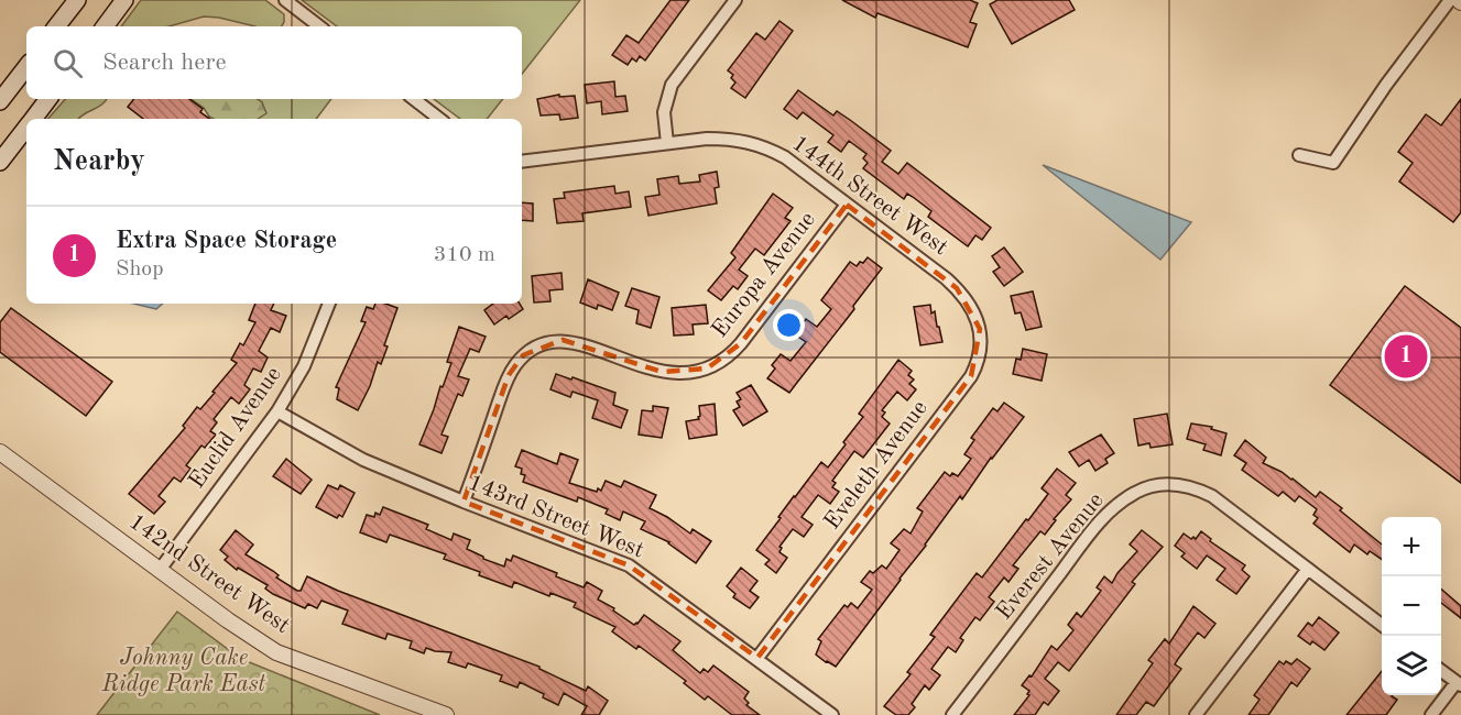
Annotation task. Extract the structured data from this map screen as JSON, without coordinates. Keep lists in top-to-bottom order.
{
  "streets": {
    "street": [
      "144th Street West",
      "Europa Avenue",
      "Euclid Avenue",
      "Eveleth Avenue",
      "143rd Street West",
      "Everest Avenue",
      "142nd Street West"
    ]
  },
  "crossings": [
    ["144th Street West", "Europa Avenue"],
    ["144th Street West", "Eveleth Avenue"],
    ["Europa Avenue", "143rd Street West"],
    ["Euclid Avenue", "143rd Street West"],
    ["Euclid Avenue", "142nd Street West"],
    ["Eveleth Avenue", "143rd Street West"]
  ],
  "parks": ["Johnny Cake Ridge Park East"],
  "page": {
    "search": "Search here",
    "heading": "Nearby",
    "list": [
      {
        "mark": "1",
        "name": "Extra Space Storage",
        "note": "Shop",
        "value": "310 m"
      }
    ],
    "pins": "1",
    "map_buttons": ["+", "−"]
  }
}
